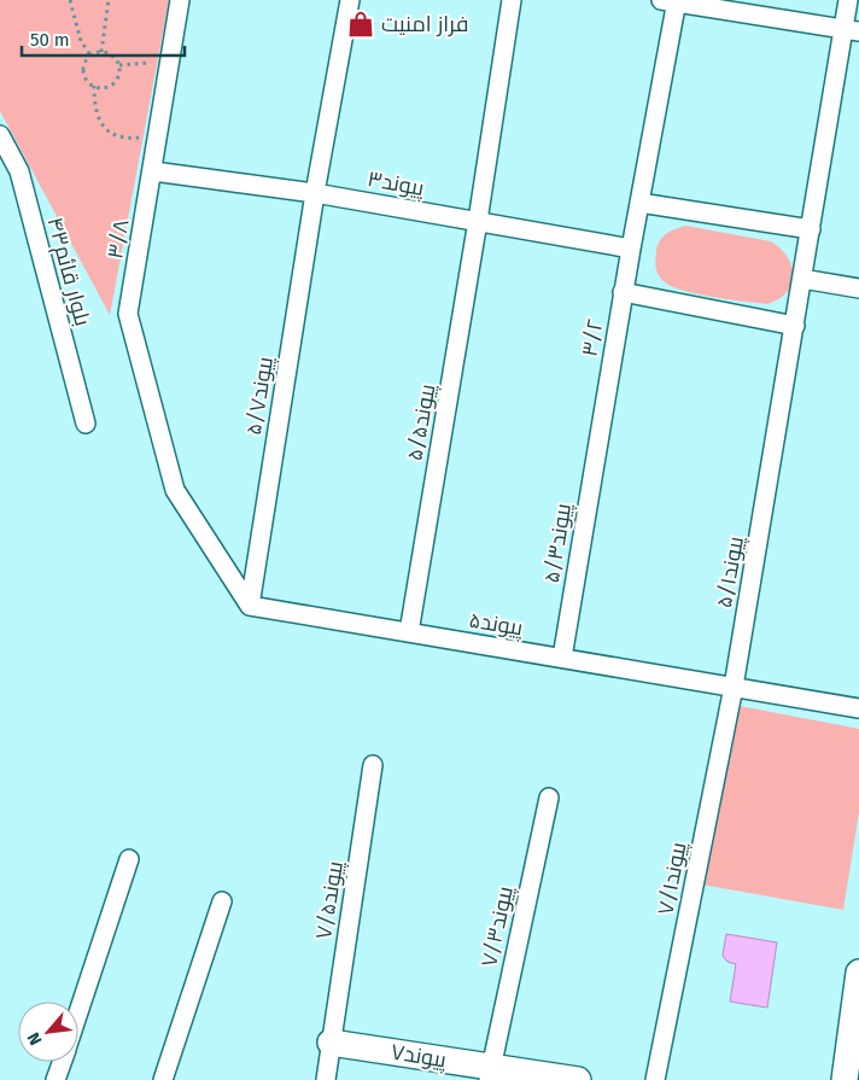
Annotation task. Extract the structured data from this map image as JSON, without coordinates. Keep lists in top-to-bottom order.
{
  "streets": {
    "street": [
      "پیوند۳",
      "۳/۸",
      "بلوار قائم۴۳",
      "۳/۲",
      "پیوند۵/۷",
      "پیوند۵/۵",
      "پیوند۵/۳",
      "پیوند۵/۱",
      "پیوند۵",
      "پیوند۷/۱",
      "پیوند۷/۵",
      "پیوند۷/۳",
      "پیوند۷"
    ]
  },
  "crossings": [
    ["پیوند۳", "۳/۸"],
    ["پیوند۳", "۳/۲"],
    ["پیوند۳", "پیوند۵/۷"],
    ["پیوند۳", "پیوند۵/۵"],
    ["۳/۸", "پیوند۵/۷"],
    ["۳/۸", "پیوند۵"],
    ["۳/۲", "پیوند۵/۳"],
    ["پیوند۵/۷", "پیوند۵"],
    ["پیوند۵/۵", "پیوند۵"],
    ["پیوند۵/۳", "پیوند۵"],
    ["پیوند۵/۱", "پیوند۵"],
    ["پیوند۵/۱", "پیوند۷/۱"],
    ["پیوند۵", "پیوند۷/۱"],
    ["پیوند۷/۵", "پیوند۷"],
    ["پیوند۷/۳", "پیوند۷"]
  ],
  "places": {
    "shop": ["فراز امنیت"]
  },
  "scale_bar": "50 m",
  "north": "bottom left"
}
